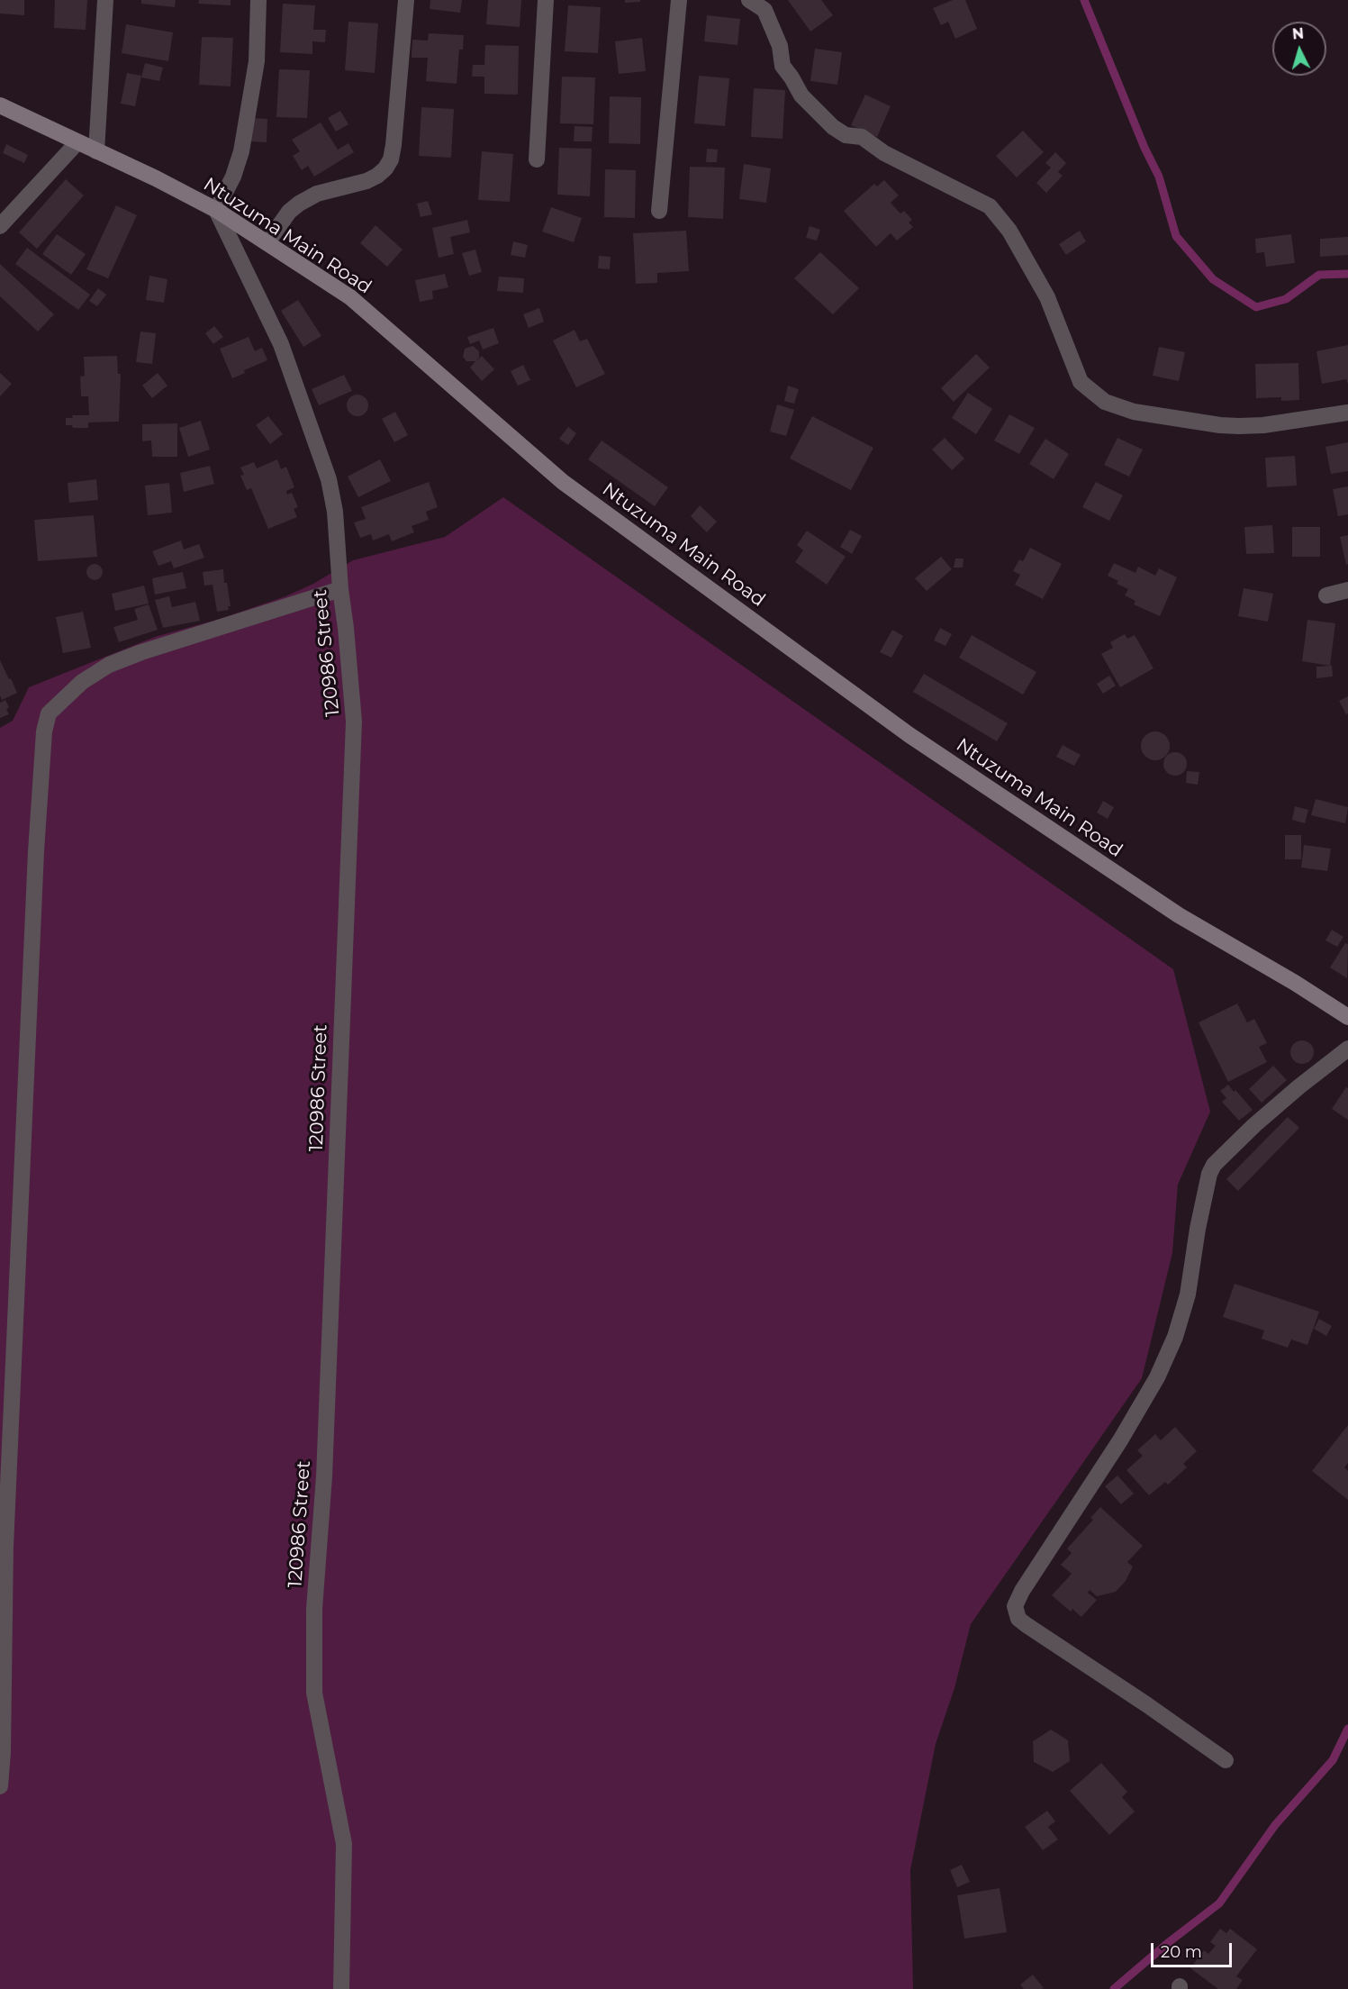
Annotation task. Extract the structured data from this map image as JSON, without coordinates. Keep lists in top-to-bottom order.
{
  "streets": {
    "main road": ["Ntuzuma Main Road"],
    "street": ["120986 Street"]
  },
  "crossings": [
    ["Ntuzuma Main Road", "120986 Street"]
  ],
  "scale_bar": "20 m",
  "north": "top"
}
